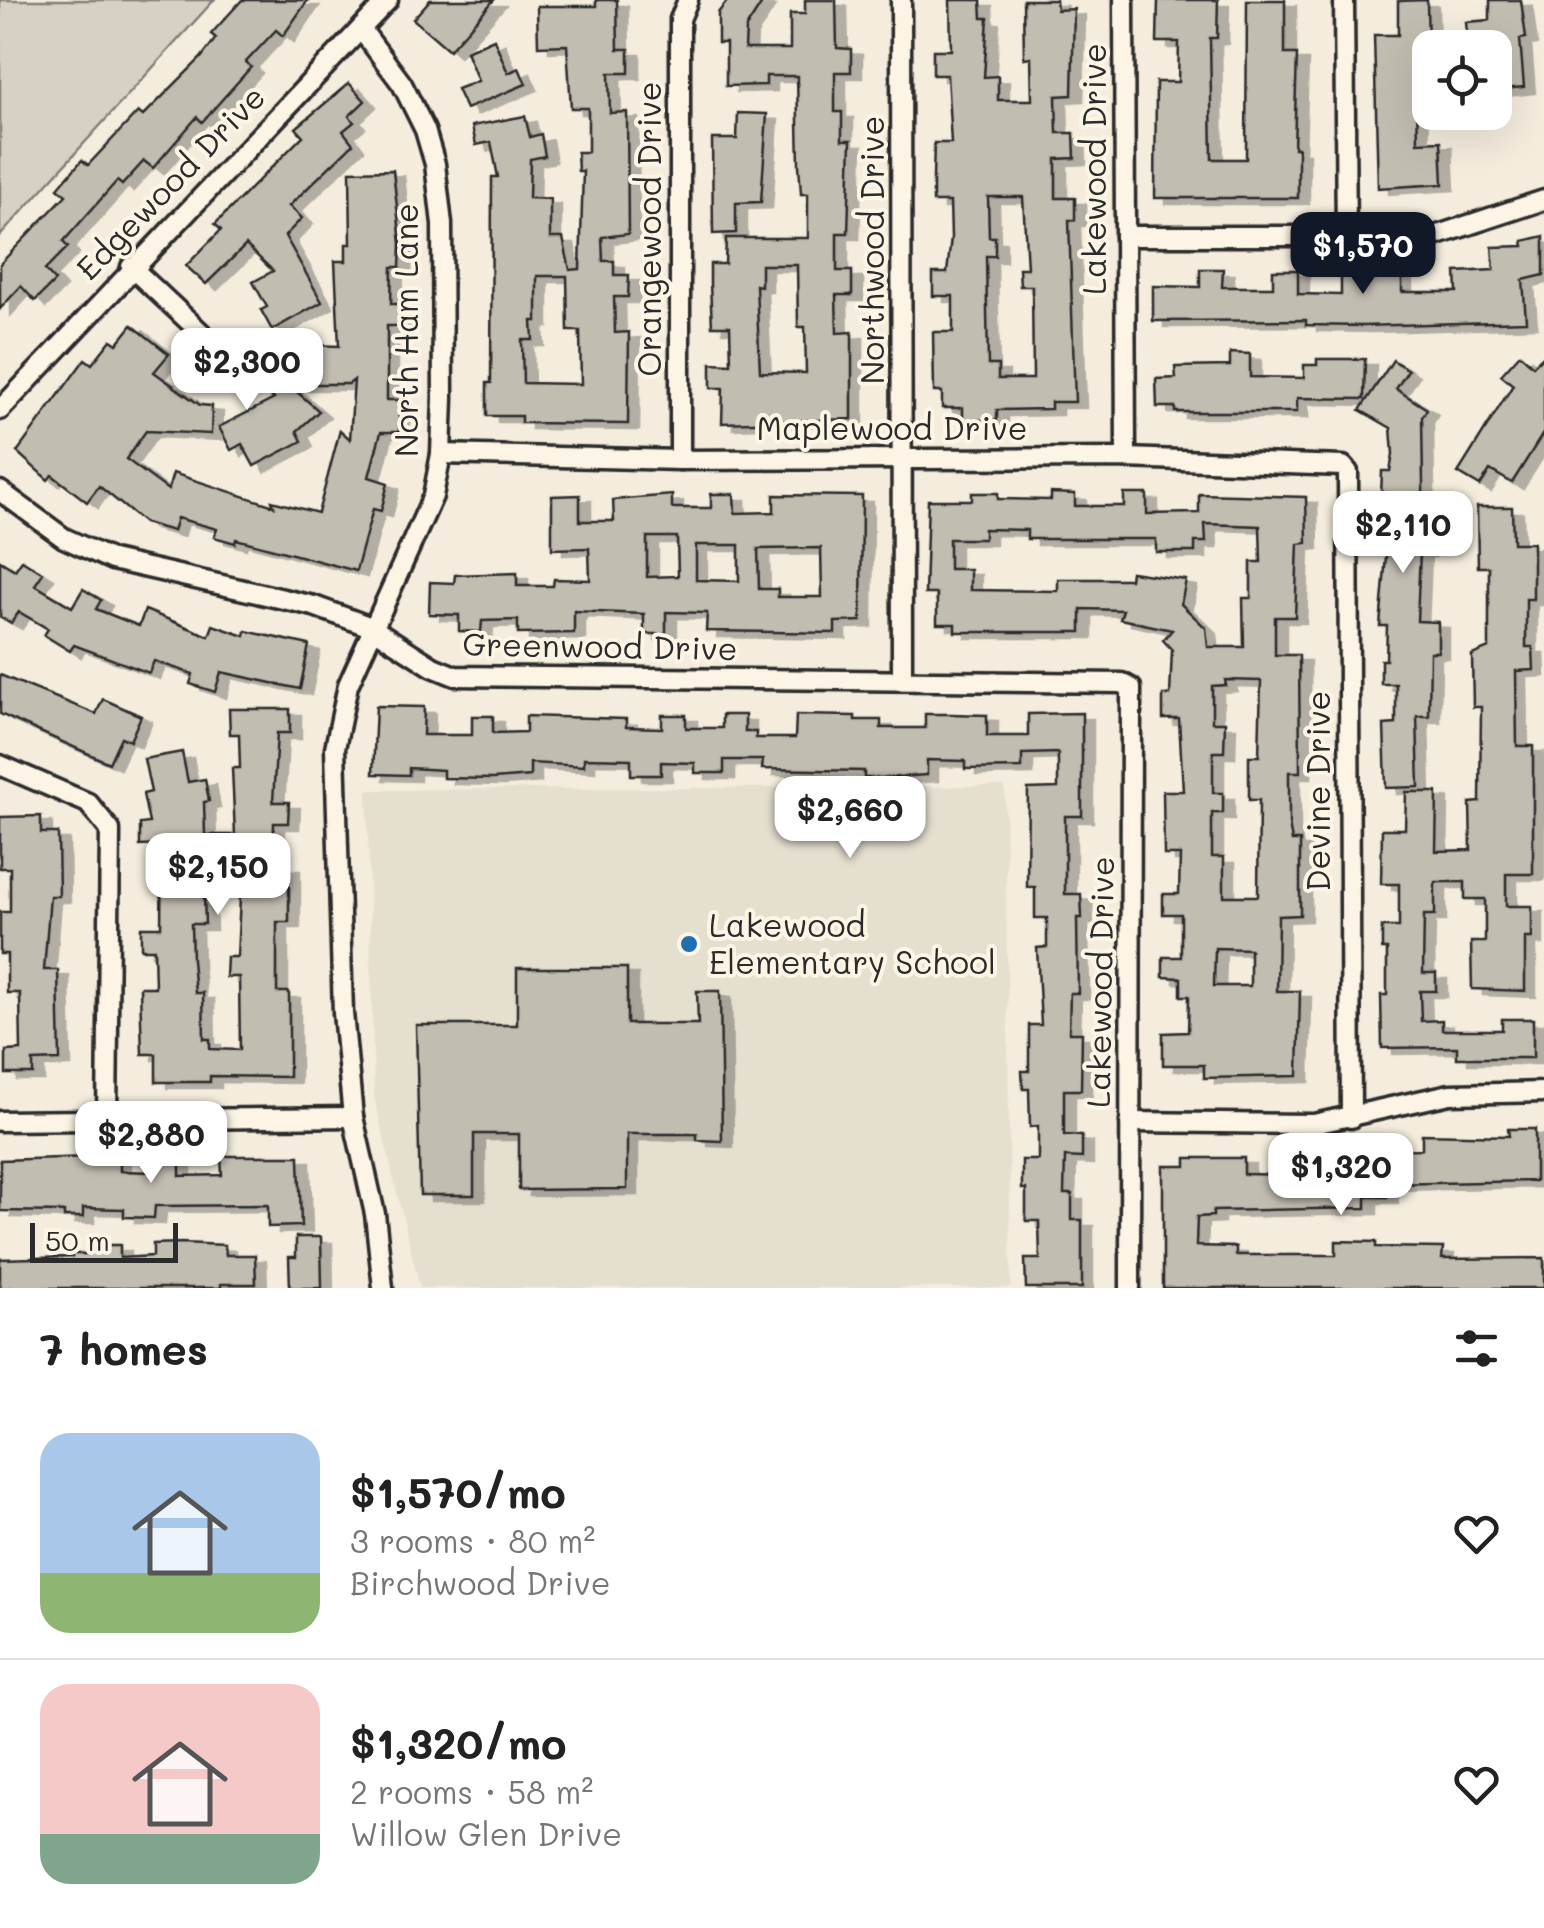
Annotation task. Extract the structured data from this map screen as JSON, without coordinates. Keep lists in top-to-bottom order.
{
  "streets": {
    "street": [
      "Lakewood Drive",
      "Edgewood Drive",
      "Orangewood Drive",
      "Northwood Drive",
      "North Ham Lane",
      "Maplewood Drive",
      "Greenwood Drive",
      "Devine Drive"
    ]
  },
  "crossings": [
    ["Lakewood Drive", "Maplewood Drive"],
    ["Lakewood Drive", "Greenwood Drive"],
    ["Edgewood Drive", "North Ham Lane"],
    ["Orangewood Drive", "Maplewood Drive"],
    ["Northwood Drive", "Maplewood Drive"],
    ["Northwood Drive", "Greenwood Drive"],
    ["North Ham Lane", "Maplewood Drive"],
    ["North Ham Lane", "Greenwood Drive"],
    ["Maplewood Drive", "Devine Drive"]
  ],
  "places": ["Lakewood Elementary School"],
  "scale_bar": "50 m",
  "page": {
    "price": [
      "$1,570",
      "$2,300",
      "$2,110",
      "$2,660",
      "$2,150",
      "$2,880",
      "$1,320"
    ],
    "scale": "50 m",
    "heading": "7 homes",
    "list": [
      {
        "name": "$1,570/mo",
        "note": "3 rooms · 80 m² · Birchwood Drive"
      },
      {
        "name": "$1,320/mo",
        "note": "2 rooms · 58 m² · Willow Glen Drive"
      }
    ]
  }
}
